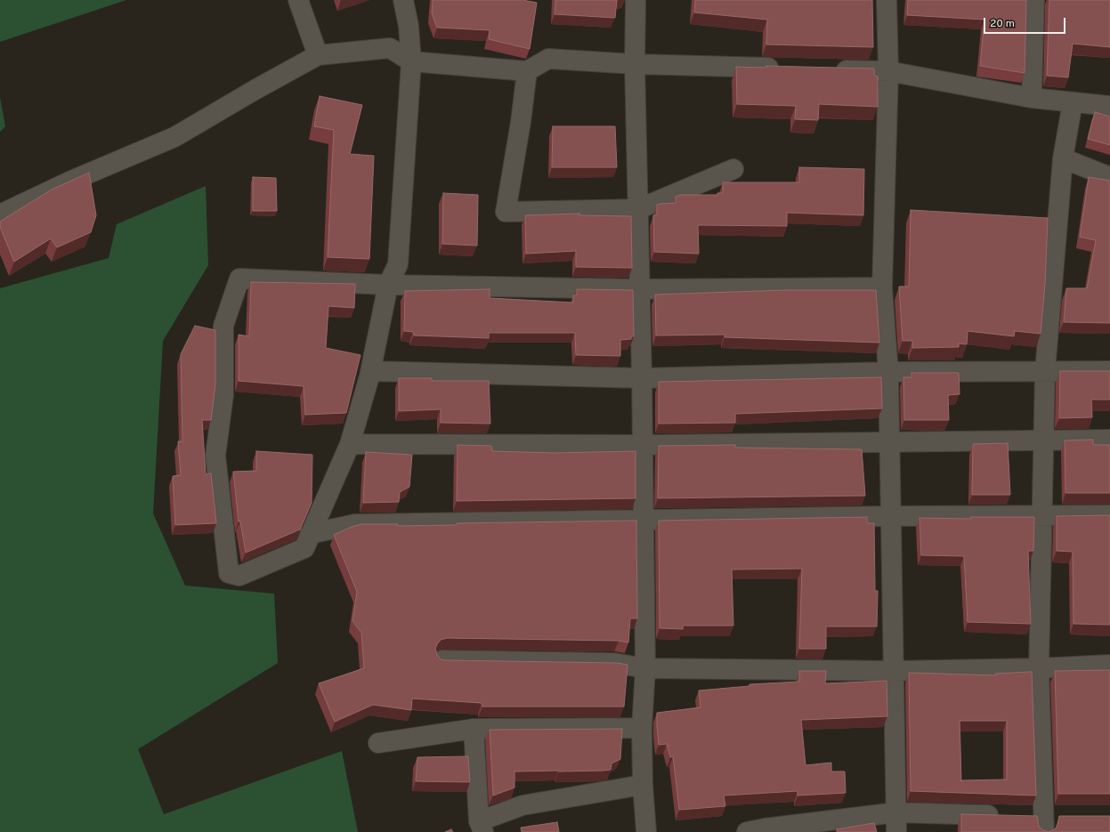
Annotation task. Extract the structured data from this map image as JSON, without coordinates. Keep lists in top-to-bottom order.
{
  "scale_bar": "20 m"
}
